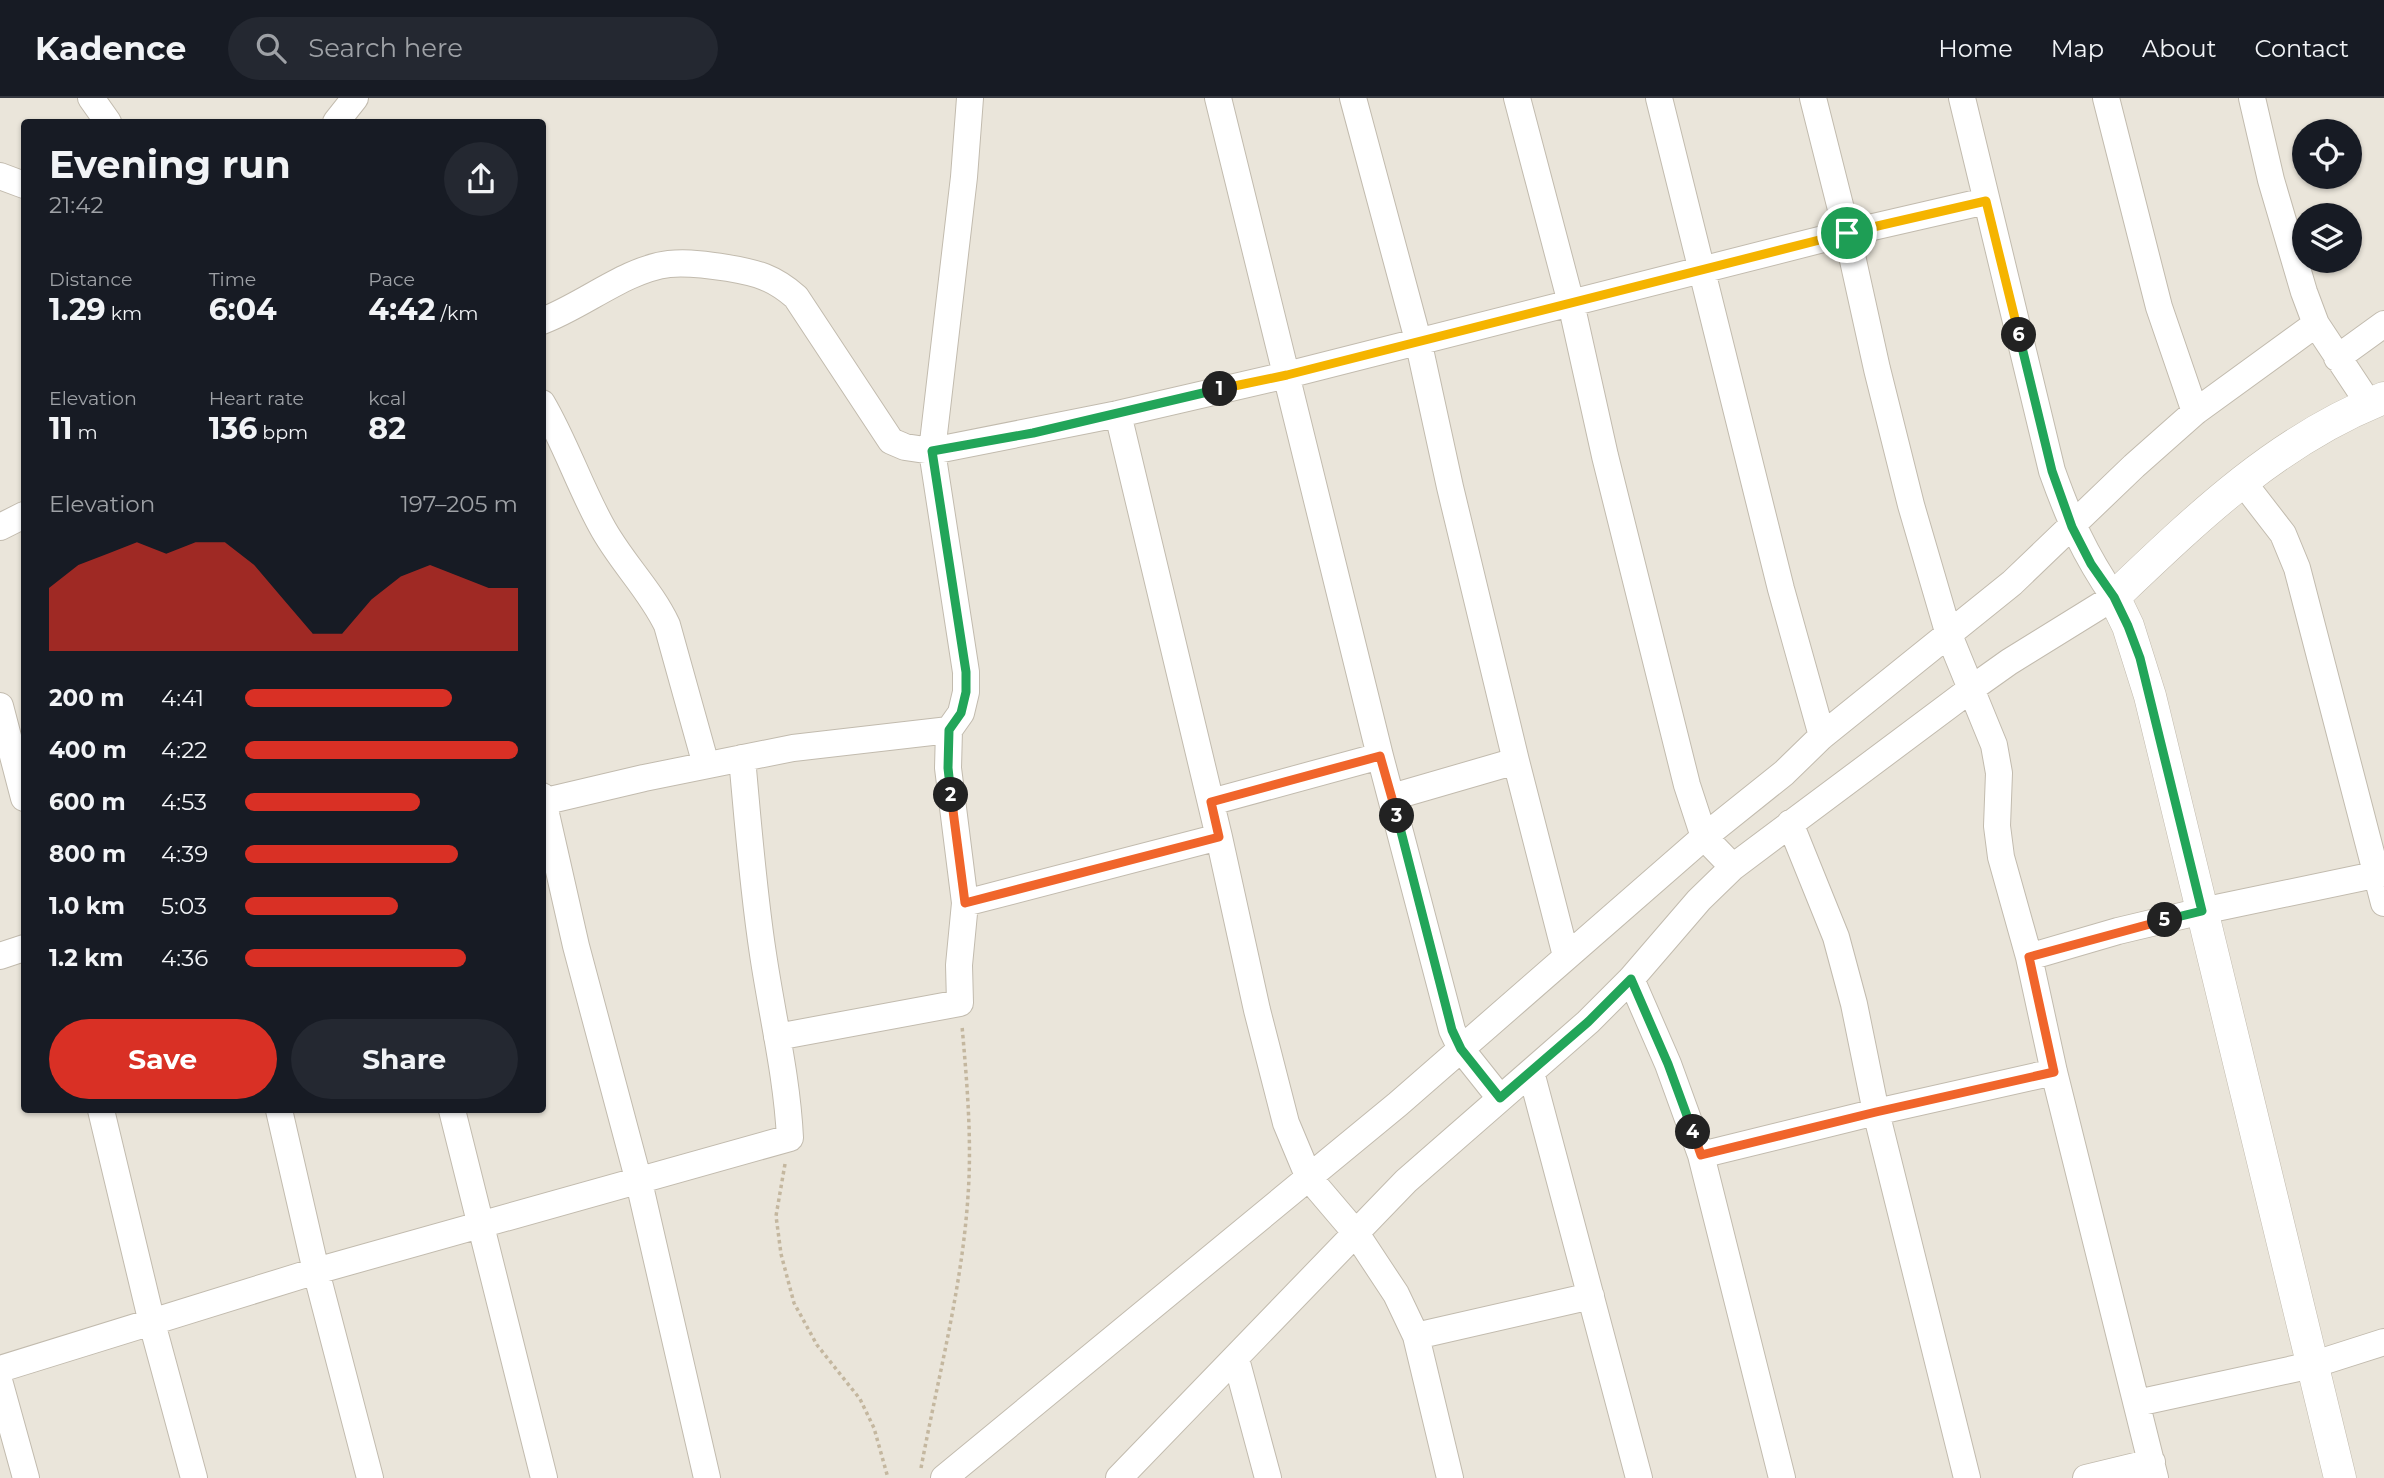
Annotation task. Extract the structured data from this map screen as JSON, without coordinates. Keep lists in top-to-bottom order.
{
  "page": {
    "header": "Kadence",
    "search": "Search here",
    "nav": [
      "Home",
      "Map",
      "About",
      "Contact"
    ],
    "heading": ["Evening run", "21:42"],
    "stats": [
      ["Distance", "1.29 km"],
      ["Time", "6:04"],
      ["Pace", "4:42 /km"],
      ["Elevation", "11 m"],
      ["Heart rate", "136 bpm"],
      ["kcal", "82"]
    ],
    "pins": [
      "6",
      "1",
      "2",
      "3",
      "5",
      "4"
    ],
    "chart": ["Elevation", "197–205 m"],
    "list": [
      {
        "name": "200 m",
        "note": "4:41"
      },
      {
        "name": "400 m",
        "note": "4:22"
      },
      {
        "name": "600 m",
        "note": "4:53"
      },
      {
        "name": "800 m",
        "note": "4:39"
      },
      {
        "name": "1.0 km",
        "note": "5:03"
      },
      {
        "name": "1.2 km",
        "note": "4:36"
      }
    ],
    "buttons": ["Save", "Share"]
  }
}
